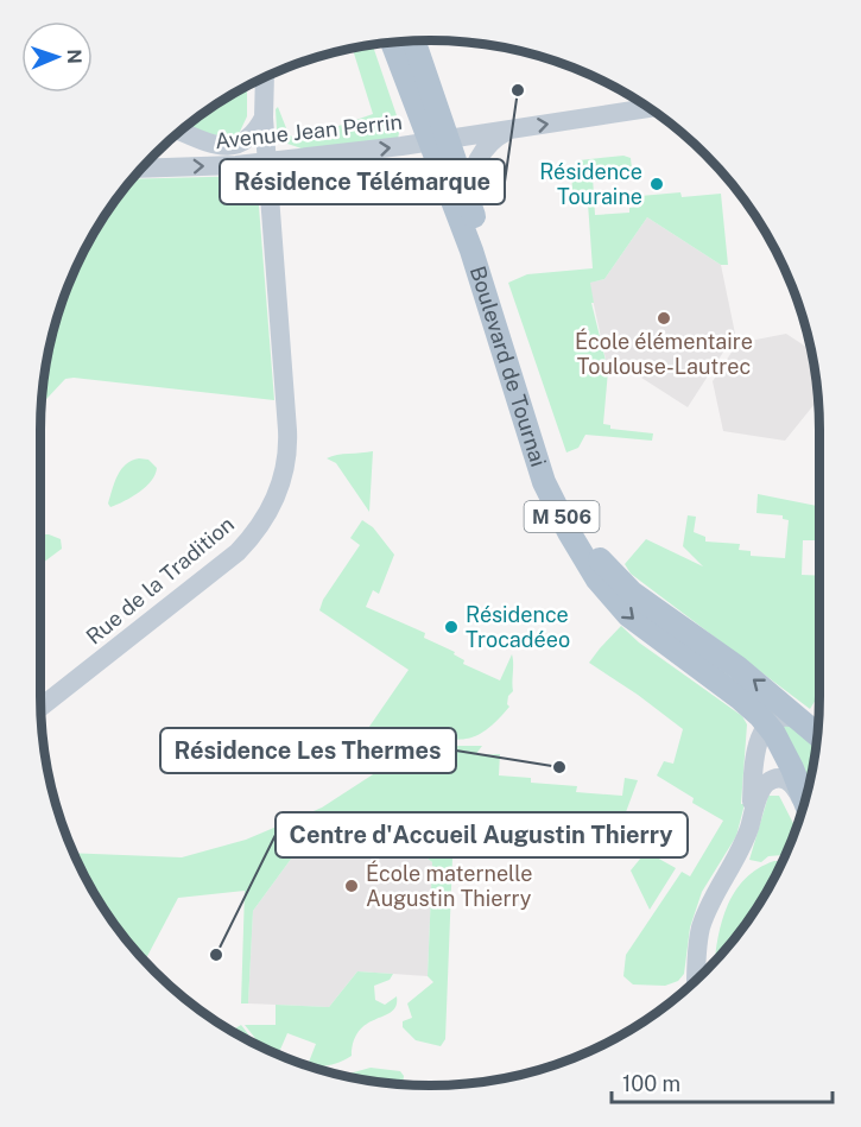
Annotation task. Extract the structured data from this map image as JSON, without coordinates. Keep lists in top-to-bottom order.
{
  "streets": {
    "main road": ["Boulevard de Tournai", "M 506"],
    "street": ["Avenue Jean Perrin", "Rue de la Tradition"]
  },
  "crossings": [
    ["Avenue Jean Perrin", "Boulevard de Tournai"],
    ["Avenue Jean Perrin", "Rue de la Tradition"]
  ],
  "one_way": ["Avenue Jean Perrin"],
  "places": [
    "Résidence Télémarque",
    "Résidence Touraine",
    "École élémentaire Toulouse-Lautrec",
    "Résidence Trocadéeo",
    "Résidence Les Thermes",
    "École maternelle Augustin Thierry",
    "Centre d'Accueil Augustin Thierry"
  ],
  "scale_bar": "100 m",
  "north": "right"
}
